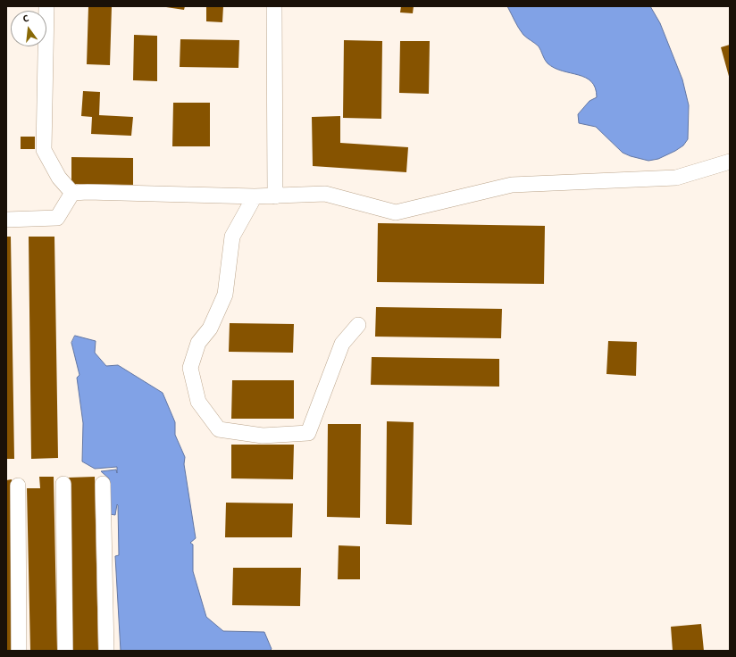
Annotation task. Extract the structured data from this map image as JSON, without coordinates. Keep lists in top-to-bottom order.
{
  "north": "top"
}
